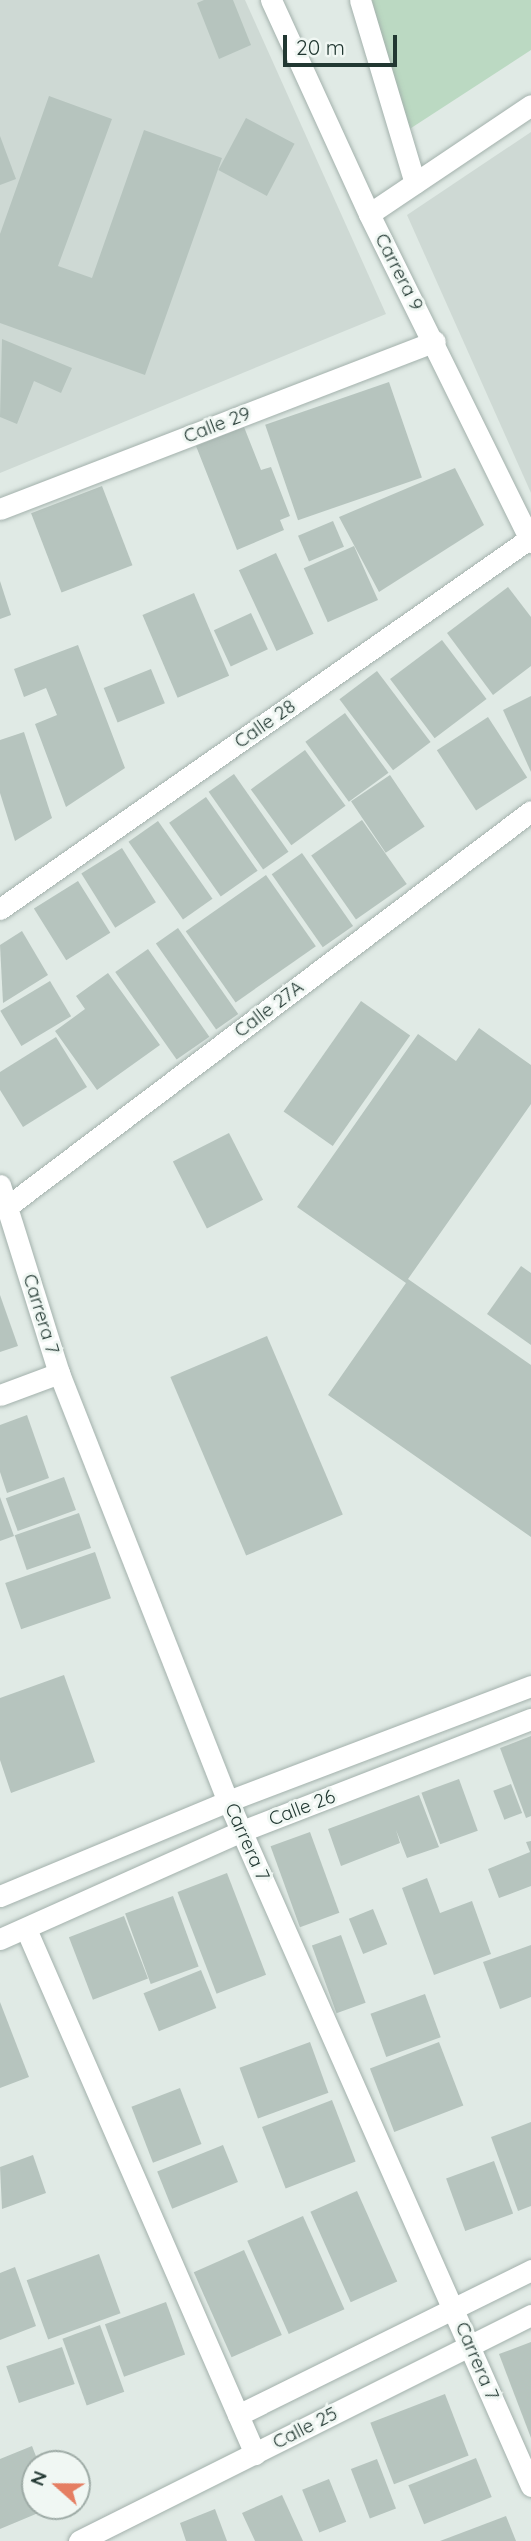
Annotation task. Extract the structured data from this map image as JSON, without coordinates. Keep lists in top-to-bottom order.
{
  "streets": {
    "street": [
      "Carrera 9",
      "Calle 29",
      "Calle 28",
      "Calle 27A",
      "Carrera 7",
      "Calle 26",
      "Calle 25"
    ]
  },
  "crossings": [
    ["Carrera 9", "Calle 29"],
    ["Carrera 9", "Calle 28"],
    ["Calle 27A", "Carrera 7"],
    ["Carrera 7", "Calle 26"],
    ["Carrera 7", "Calle 25"]
  ],
  "scale_bar": "20 m",
  "north": "left"
}
